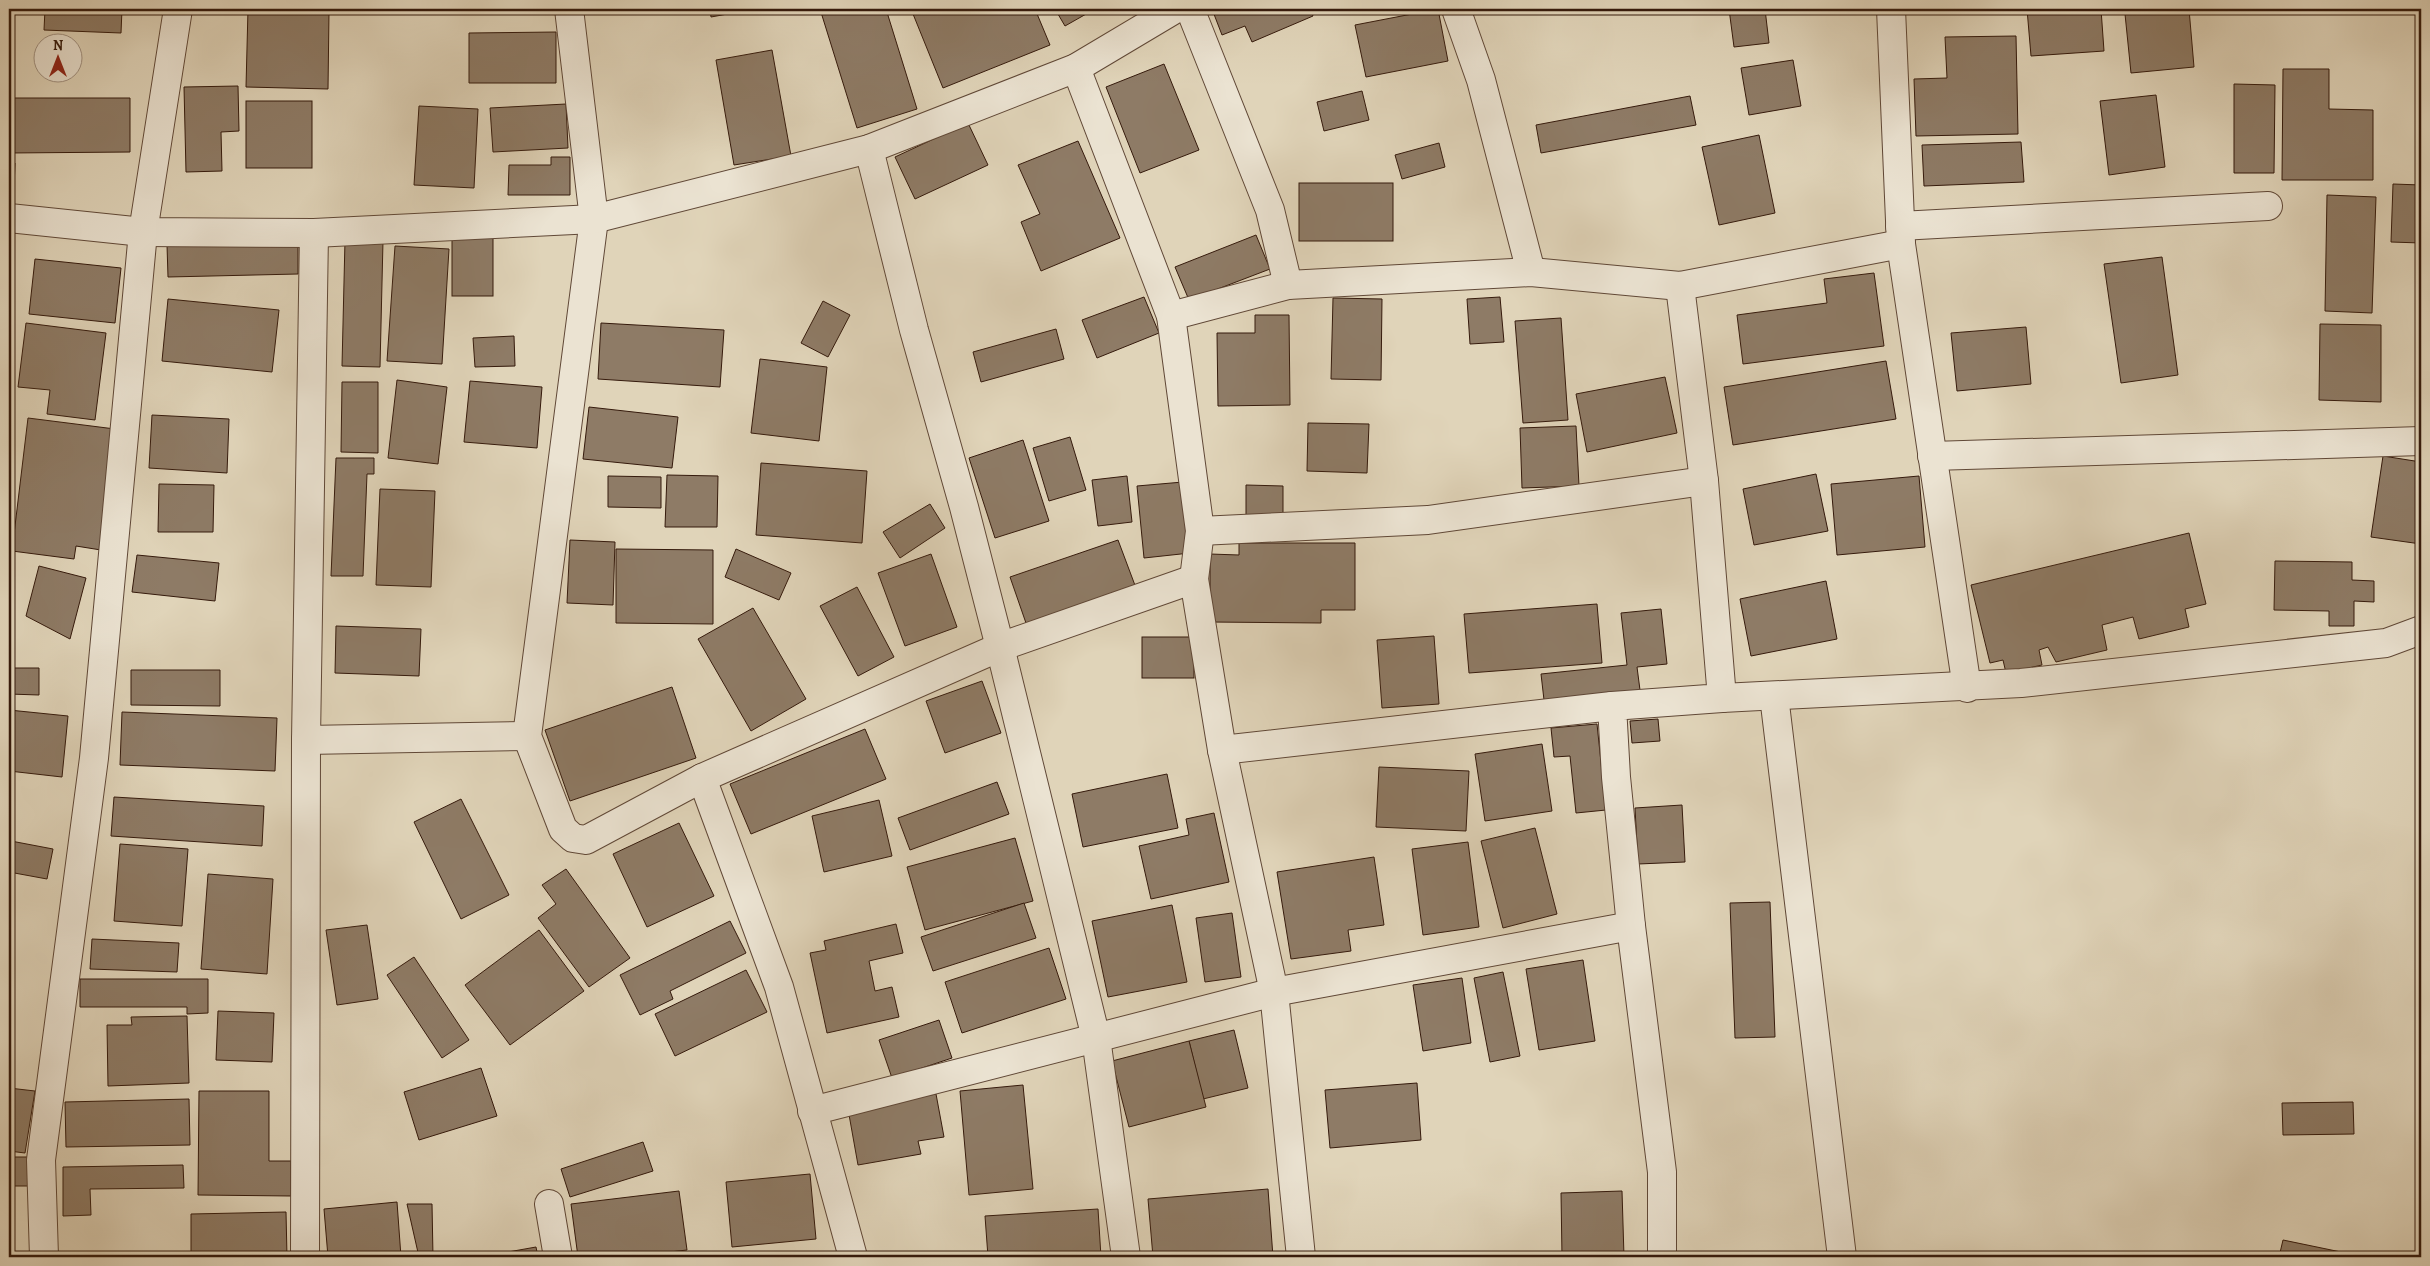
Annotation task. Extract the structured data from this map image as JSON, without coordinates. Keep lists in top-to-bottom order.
{
  "north": "top"
}
